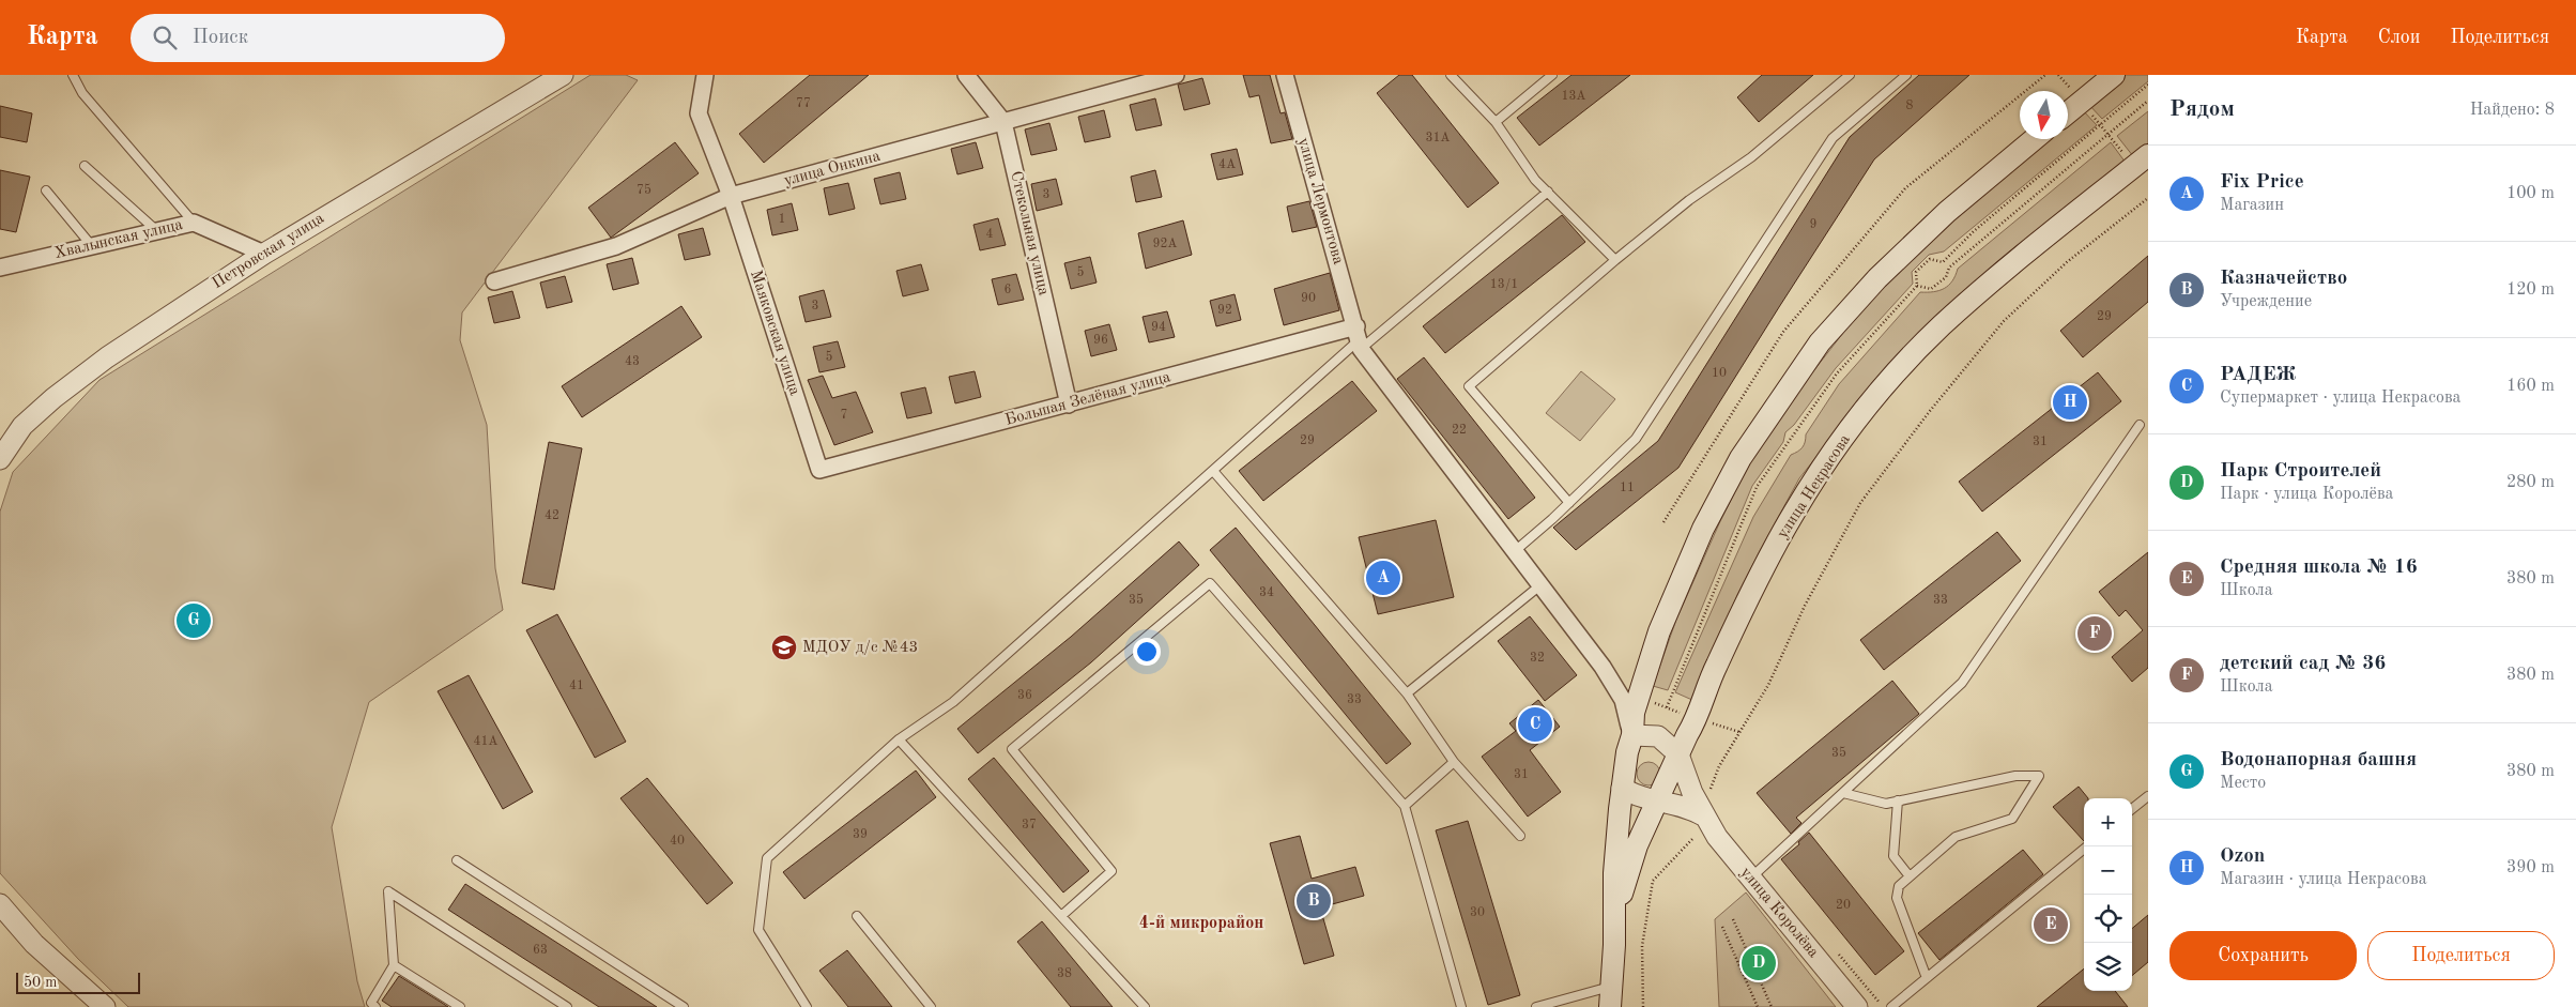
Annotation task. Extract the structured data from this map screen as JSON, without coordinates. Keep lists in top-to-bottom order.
{
  "streets": {
    "main road": ["улица Некрасова"],
    "street": [
      "улица Онкина",
      "улица Лермонтова",
      "Стекольная улица",
      "Хвалынская улица",
      "Петровская улица",
      "Маяковская улица",
      "Большая Зелёная улица",
      "улица Королёва"
    ]
  },
  "crossings": [
    ["улица Онкина", "Стекольная улица"],
    ["улица Онкина", "Маяковская улица"],
    ["улица Лермонтова", "Большая Зелёная улица"],
    ["Стекольная улица", "Большая Зелёная улица"],
    ["Хвалынская улица", "Петровская улица"],
    ["Маяковская улица", "Большая Зелёная улица"],
    ["улица Некрасова", "улица Королёва"]
  ],
  "districts": ["4-й микрорайон"],
  "places": {
    "school or university": ["МДОУ д/с №43"]
  },
  "house_numbers": [
    "13А",
    "77",
    "8",
    "31А",
    "4А",
    "75",
    "3",
    "1",
    "9",
    "4",
    "92А",
    "5",
    "13/1",
    "6",
    "90",
    "3",
    "92",
    "29",
    "94",
    "96",
    "5",
    "43",
    "10",
    "7",
    "22",
    "29",
    "31",
    "11",
    "42",
    "34",
    "35",
    "33",
    "32",
    "41",
    "36",
    "33",
    "41А",
    "35",
    "31",
    "37",
    "39",
    "40",
    "20",
    "30",
    "63",
    "38"
  ],
  "scale_bar": "50 m",
  "north": "bottom",
  "page": {
    "header": "Карта",
    "search": "Поиск",
    "nav": ["Карта", "Слои", "Поделиться"],
    "heading": ["Рядом", "Найдено: 8"],
    "list": [
      {
        "mark": "A",
        "name": "Fix Price",
        "note": "Магазин",
        "value": "100 m"
      },
      {
        "mark": "B",
        "name": "Казначейство",
        "note": "Учреждение",
        "value": "120 m"
      },
      {
        "mark": "C",
        "name": "РАДЕЖ",
        "note": "Супермаркет · улица Некрасова",
        "value": "160 m"
      },
      {
        "mark": "D",
        "name": "Парк Строителей",
        "note": "Парк · улица Королёва",
        "value": "280 m"
      },
      {
        "mark": "E",
        "name": "Средняя школа № 16",
        "note": "Школа",
        "value": "380 m"
      },
      {
        "mark": "F",
        "name": "детский сад № 36",
        "note": "Школа",
        "value": "380 m"
      },
      {
        "mark": "G",
        "name": "Водонапорная башня",
        "note": "Место",
        "value": "380 m"
      },
      {
        "mark": "H",
        "name": "Ozon",
        "note": "Магазин · улица Некрасова",
        "value": "390 m"
      }
    ],
    "pins": [
      "H",
      "A",
      "G",
      "F",
      "C",
      "B",
      "E",
      "D"
    ],
    "map_buttons": ["+", "−"],
    "buttons": ["Сохранить", "Поделиться"],
    "scale": "50 m"
  }
}
